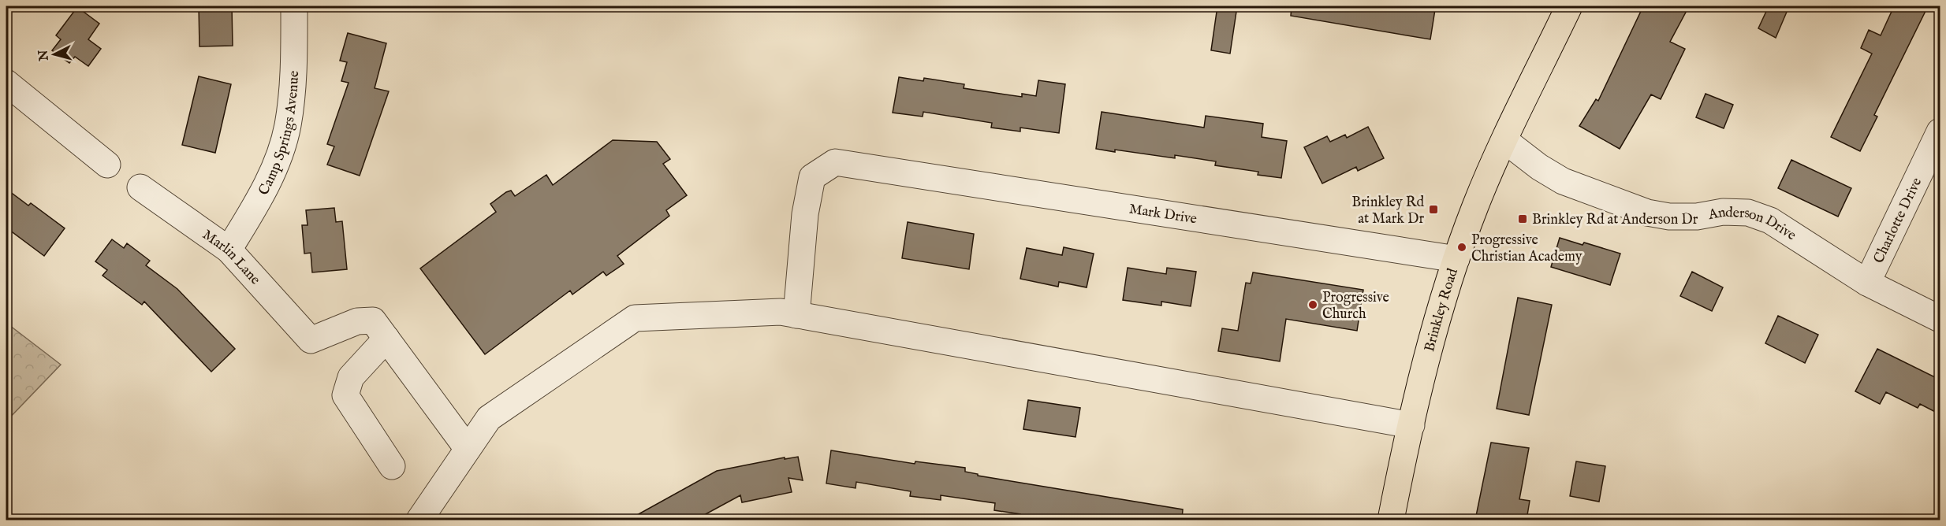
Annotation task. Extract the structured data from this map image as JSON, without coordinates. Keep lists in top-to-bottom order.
{
  "streets": {
    "main road": ["Brinkley Road"],
    "street": [
      "Camp Springs Avenue",
      "Mark Drive",
      "Charlotte Drive",
      "Anderson Drive",
      "Marlin Lane"
    ]
  },
  "crossings": [
    ["Camp Springs Avenue", "Marlin Lane"],
    ["Mark Drive", "Brinkley Road"],
    ["Charlotte Drive", "Anderson Drive"],
    ["Anderson Drive", "Brinkley Road"]
  ],
  "places": {
    "transit": ["Brinkley Rd at Mark Dr", "Brinkley Rd at Anderson Dr"],
    "other": ["Progressive Christian Academy", "Progressive Church"]
  },
  "north": "left"
}
